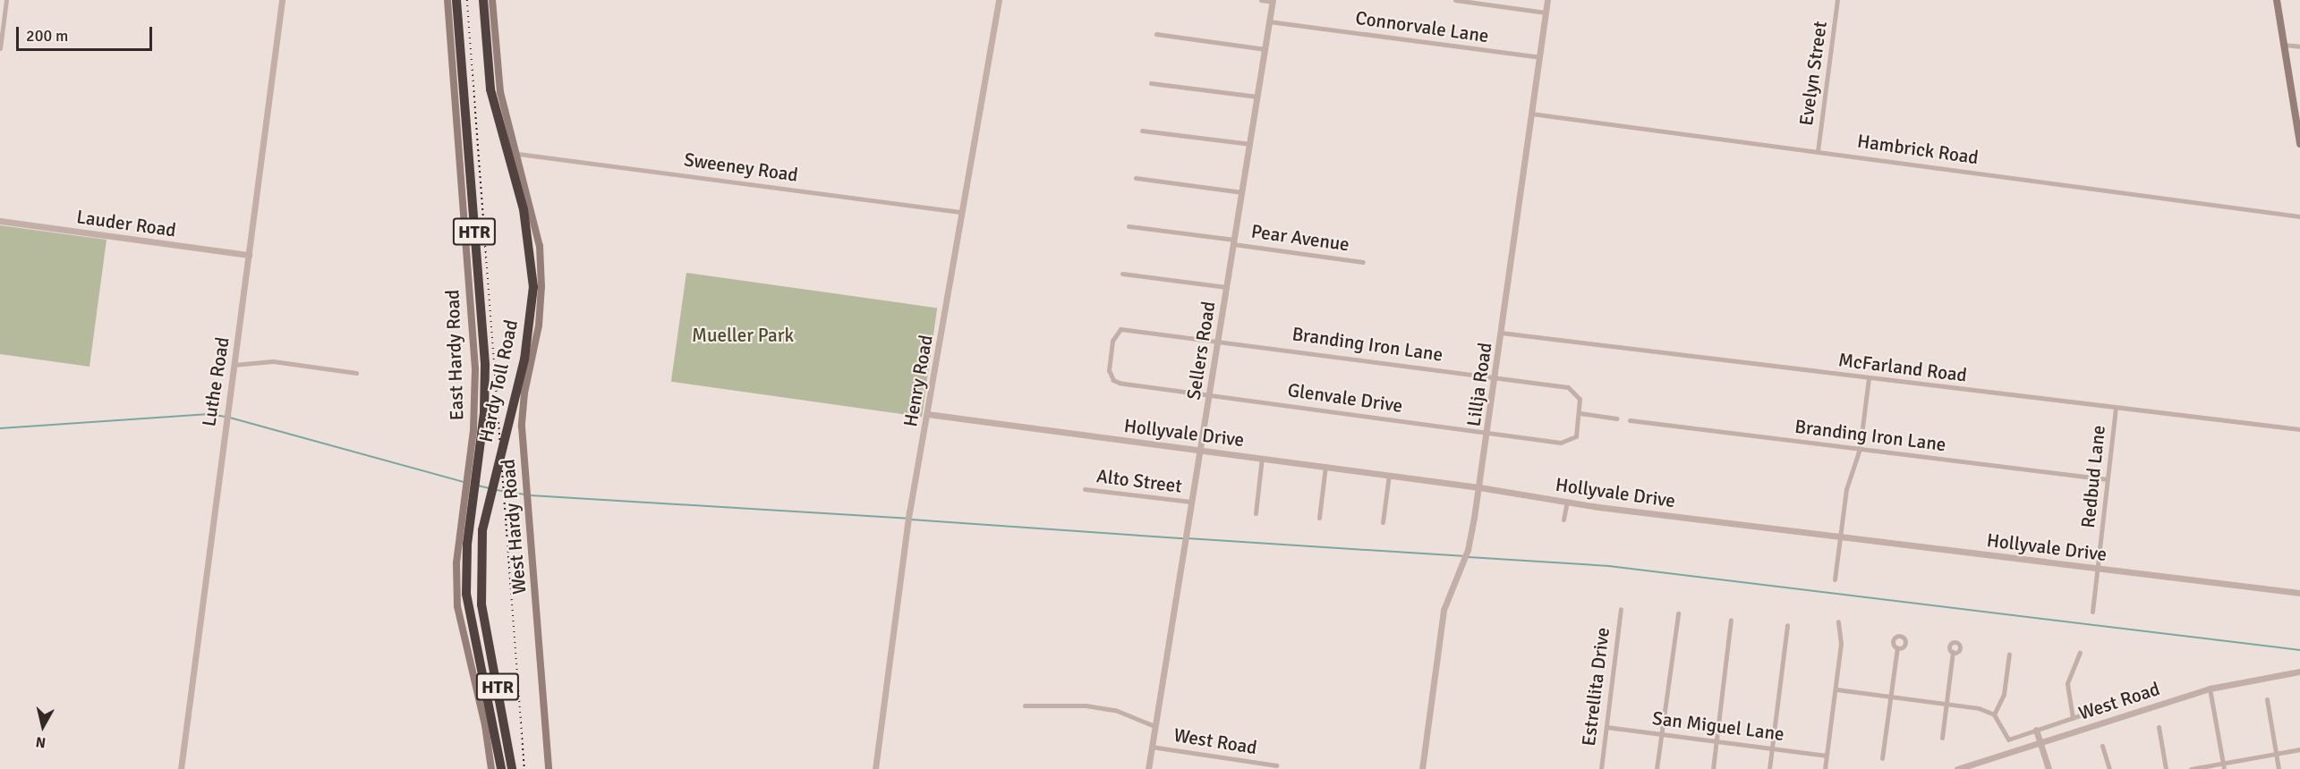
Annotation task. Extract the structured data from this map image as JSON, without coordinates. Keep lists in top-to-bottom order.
{
  "streets": {
    "highway": ["HTR", "Hardy Toll Road"],
    "main road": ["East Hardy Road", "West Hardy Road"],
    "street": [
      "Connorvale Lane",
      "Evelyn Street",
      "Hambrick Road",
      "Sweeney Road",
      "Lauder Road",
      "Pear Avenue",
      "Branding Iron Lane",
      "Sellers Road",
      "McFarland Road",
      "Henry Road",
      "Luthe Road",
      "Lillja Road",
      "Glenvale Drive",
      "Hollyvale Drive",
      "Redbud Lane",
      "Alto Street",
      "Estrellita Drive",
      "West Road",
      "San Miguel Lane"
    ]
  },
  "crossings": [
    ["Connorvale Lane", "Sellers Road"],
    ["Connorvale Lane", "Lillja Road"],
    ["Evelyn Street", "Hambrick Road"],
    ["Hambrick Road", "Lillja Road"],
    ["Sweeney Road", "Henry Road"],
    ["Sweeney Road", "West Hardy Road"],
    ["Lauder Road", "Luthe Road"],
    ["Pear Avenue", "Sellers Road"],
    ["Branding Iron Lane", "Sellers Road"],
    ["Branding Iron Lane", "Lillja Road"],
    ["Branding Iron Lane", "Glenvale Drive"],
    ["Branding Iron Lane", "Redbud Lane"],
    ["Sellers Road", "Glenvale Drive"],
    ["Sellers Road", "Hollyvale Drive"],
    ["Sellers Road", "Alto Street"],
    ["Sellers Road", "West Road"],
    ["McFarland Road", "Lillja Road"],
    ["McFarland Road", "Redbud Lane"],
    ["Henry Road", "Hollyvale Drive"],
    ["Lillja Road", "Glenvale Drive"],
    ["Lillja Road", "Hollyvale Drive"],
    ["Hollyvale Drive", "Redbud Lane"],
    ["Estrellita Drive", "San Miguel Lane"]
  ],
  "parks": ["Mueller Park"],
  "scale_bar": "200 m",
  "north": "bottom"
}
